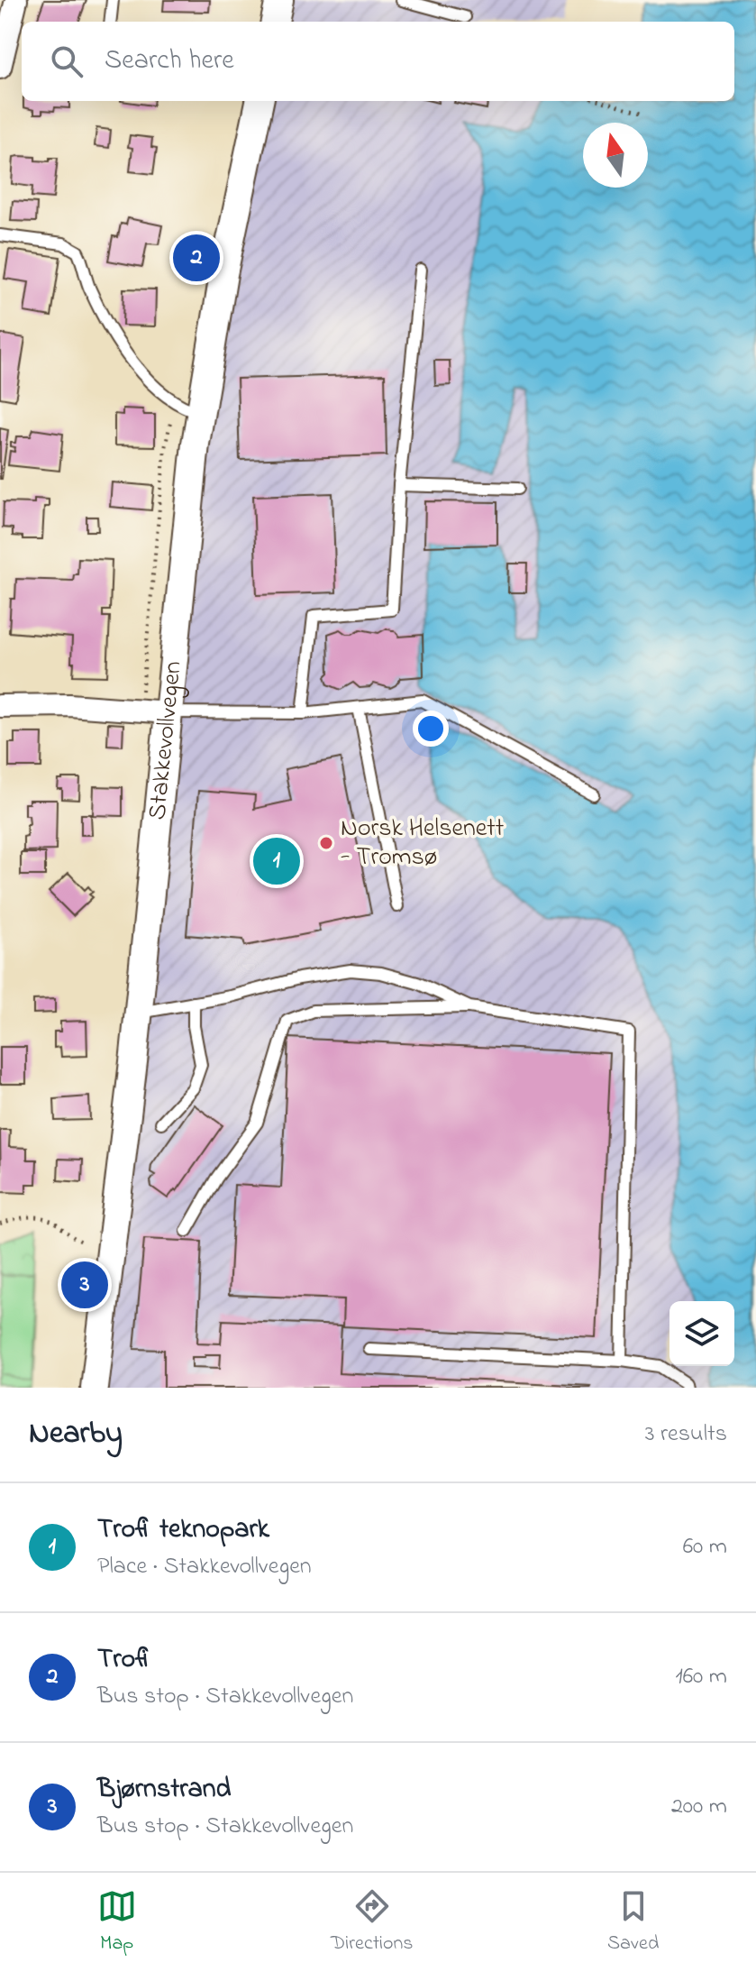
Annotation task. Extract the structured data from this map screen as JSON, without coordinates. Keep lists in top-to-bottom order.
{
  "streets": {
    "street": ["Stakkevollvegen"]
  },
  "places": ["Norsk Helsenett - Tromsø"],
  "north": "top",
  "page": {
    "search": "Search here",
    "pins": ["2", "1", "3"],
    "heading": ["Nearby", "3 results"],
    "list": [
      {
        "mark": "1",
        "name": "Trofi teknopark",
        "note": "Place · Stakkevollvegen",
        "value": "60 m"
      },
      {
        "mark": "2",
        "name": "Trofi",
        "note": "Bus stop · Stakkevollvegen",
        "value": "160 m"
      },
      {
        "mark": "3",
        "name": "Bjørnstrand",
        "note": "Bus stop · Stakkevollvegen",
        "value": "200 m"
      }
    ],
    "nav": ["Map", "Directions", "Saved"]
  }
}
